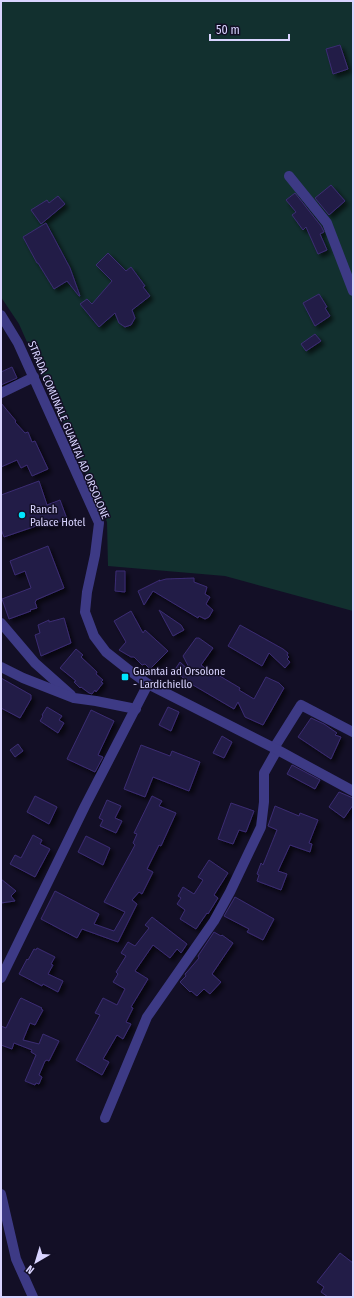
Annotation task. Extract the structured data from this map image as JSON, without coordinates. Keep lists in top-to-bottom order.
{
  "streets": {
    "street": ["STRADA COMUNALE GUANTAI AD ORSOLONE"]
  },
  "places": {
    "other": ["Ranch Palace Hotel"],
    "transit": ["Guantai ad Orsolone - Lardichiello"]
  },
  "scale_bar": "50 m",
  "north": "bottom left"
}
